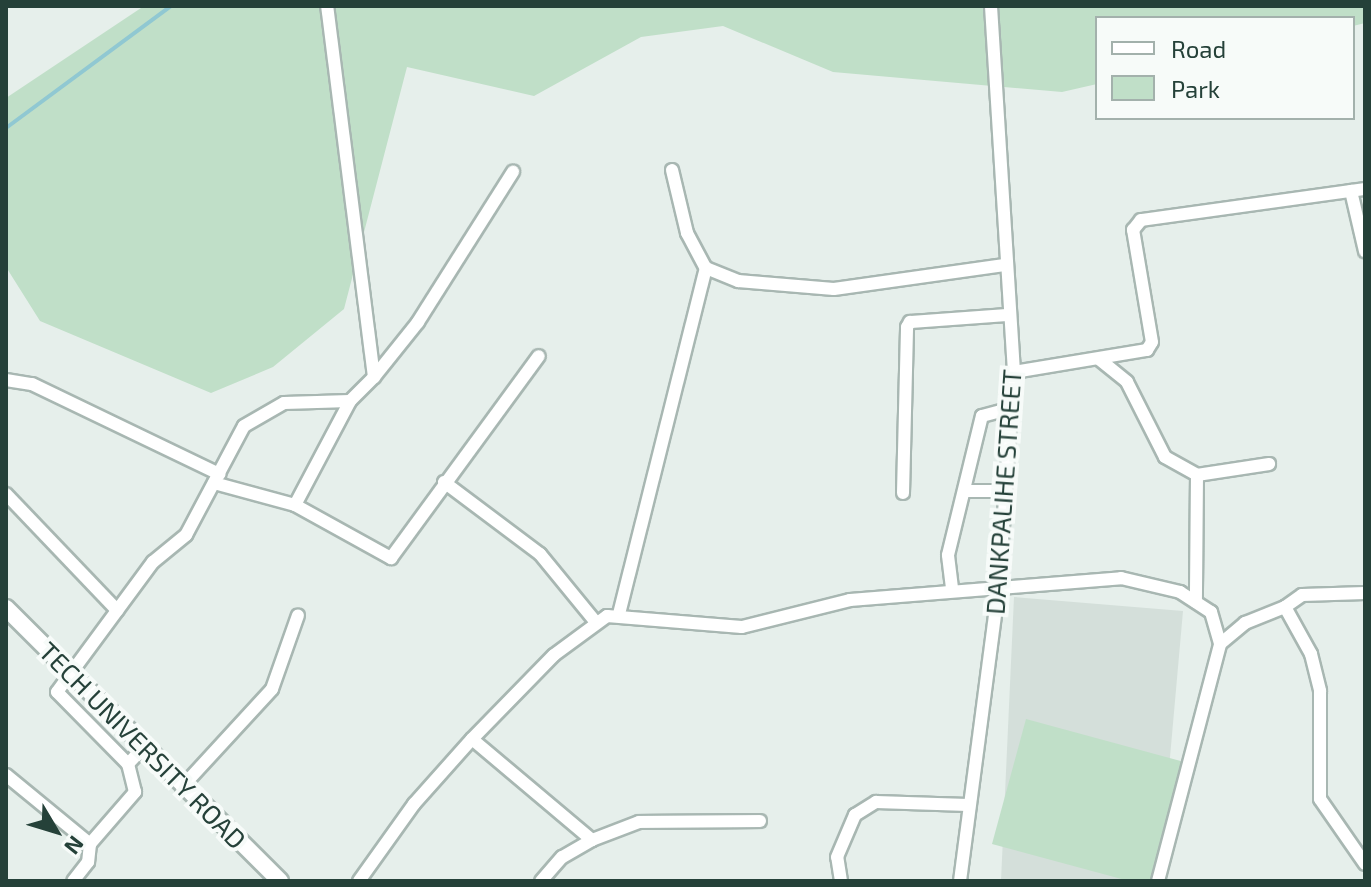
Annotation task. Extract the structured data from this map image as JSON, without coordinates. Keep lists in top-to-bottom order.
{
  "streets": {
    "street": ["DANKPALIHE STREET", "TECH UNIVERSITY ROAD"]
  },
  "legend": ["Road", "Park"],
  "north": "bottom right"
}
